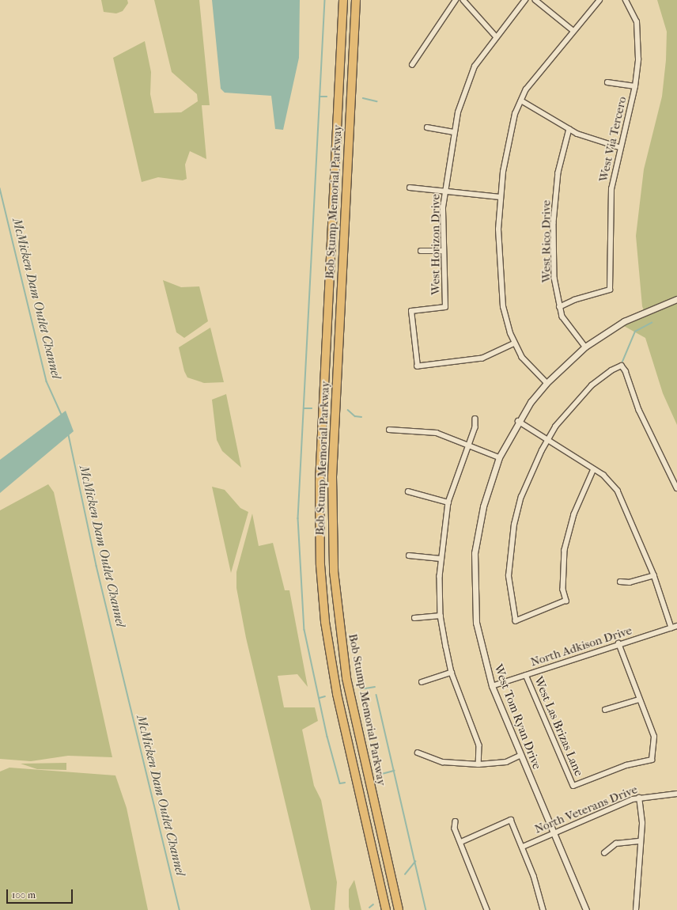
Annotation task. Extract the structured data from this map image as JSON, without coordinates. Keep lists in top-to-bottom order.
{
  "streets": {
    "highway": ["Bob Stump Memorial Parkway"],
    "street": [
      "West Via Tercero",
      "West Rico Drive",
      "West Horizon Drive",
      "North Adkison Drive",
      "West Tom Ryan Drive",
      "West Las Brizas Lane",
      "North Veterans Drive"
    ]
  },
  "crossings": [
    ["West Via Tercero", "West Rico Drive"],
    ["West Rico Drive", "West Tom Ryan Drive"],
    ["North Adkison Drive", "West Tom Ryan Drive"],
    ["North Adkison Drive", "West Las Brizas Lane"],
    ["West Tom Ryan Drive", "North Veterans Drive"]
  ],
  "water": ["McMicken Dam Outlet Channel"],
  "scale_bar": "100 m"
}
